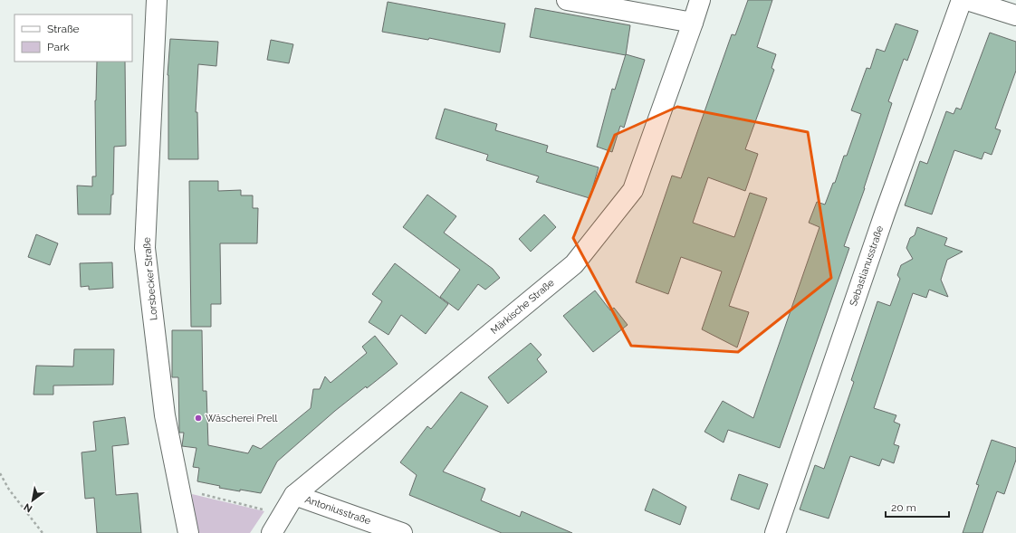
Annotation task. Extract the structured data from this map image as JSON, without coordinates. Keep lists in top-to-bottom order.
{
  "streets": {
    "street": [
      "Sebastianusstraße",
      "Lorsbecker Straße",
      "Märkische Straße",
      "Antoniusstraße"
    ]
  },
  "crossings": [
    ["Märkische Straße", "Antoniusstraße"]
  ],
  "places": ["Wäscherei Prell"],
  "legend": ["Straße", "Park"],
  "scale_bar": "20 m",
  "north": "bottom left"
}
